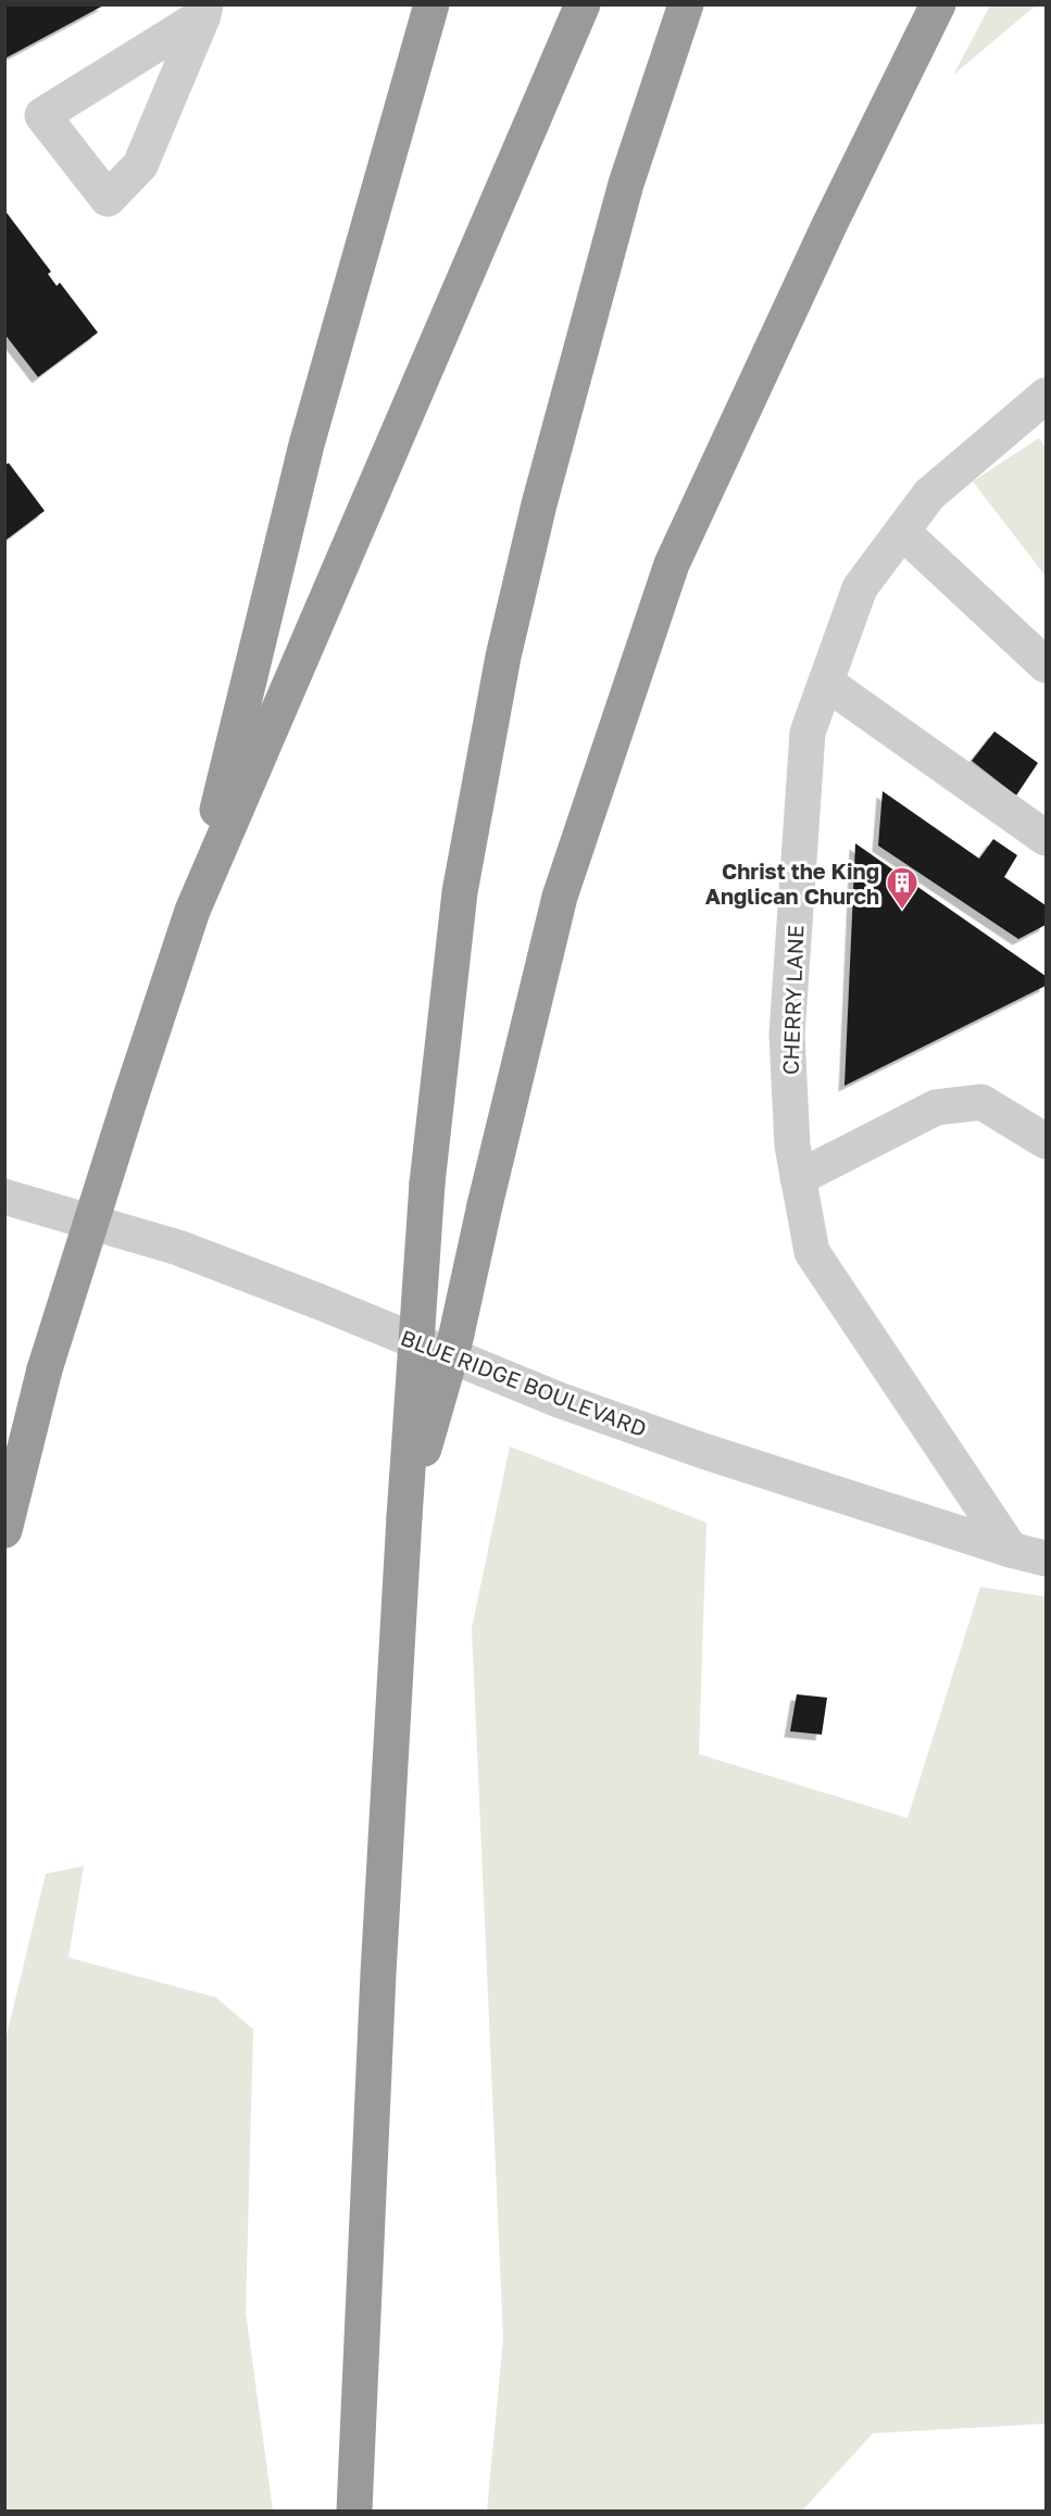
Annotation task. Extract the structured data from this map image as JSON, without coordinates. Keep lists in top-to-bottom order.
{
  "streets": {
    "street": ["CHERRY LANE", "BLUE RIDGE BOULEVARD"]
  },
  "crossings": [
    ["CHERRY LANE", "BLUE RIDGE BOULEVARD"]
  ],
  "places": {
    "building": ["Christ the King Anglican Church"]
  }
}
